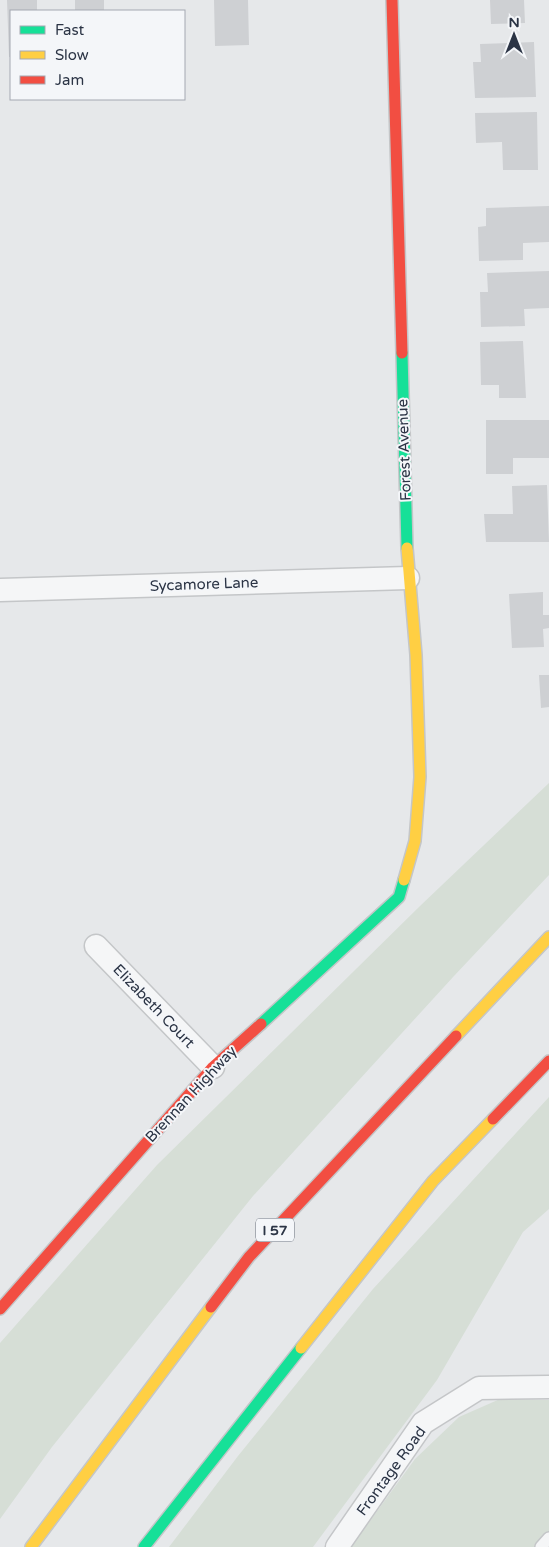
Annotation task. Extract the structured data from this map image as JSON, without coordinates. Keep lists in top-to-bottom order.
{
  "streets": {
    "main road": ["Forest Avenue", "Brennan Highway", "I 57"],
    "street": ["Sycamore Lane", "Elizabeth Court", "Frontage Road"]
  },
  "crossings": [
    ["Forest Avenue", "Sycamore Lane"],
    ["Forest Avenue", "Brennan Highway"],
    ["Elizabeth Court", "Brennan Highway"]
  ],
  "legend": ["Fast", "Slow", "Jam"],
  "north": "top"
}
